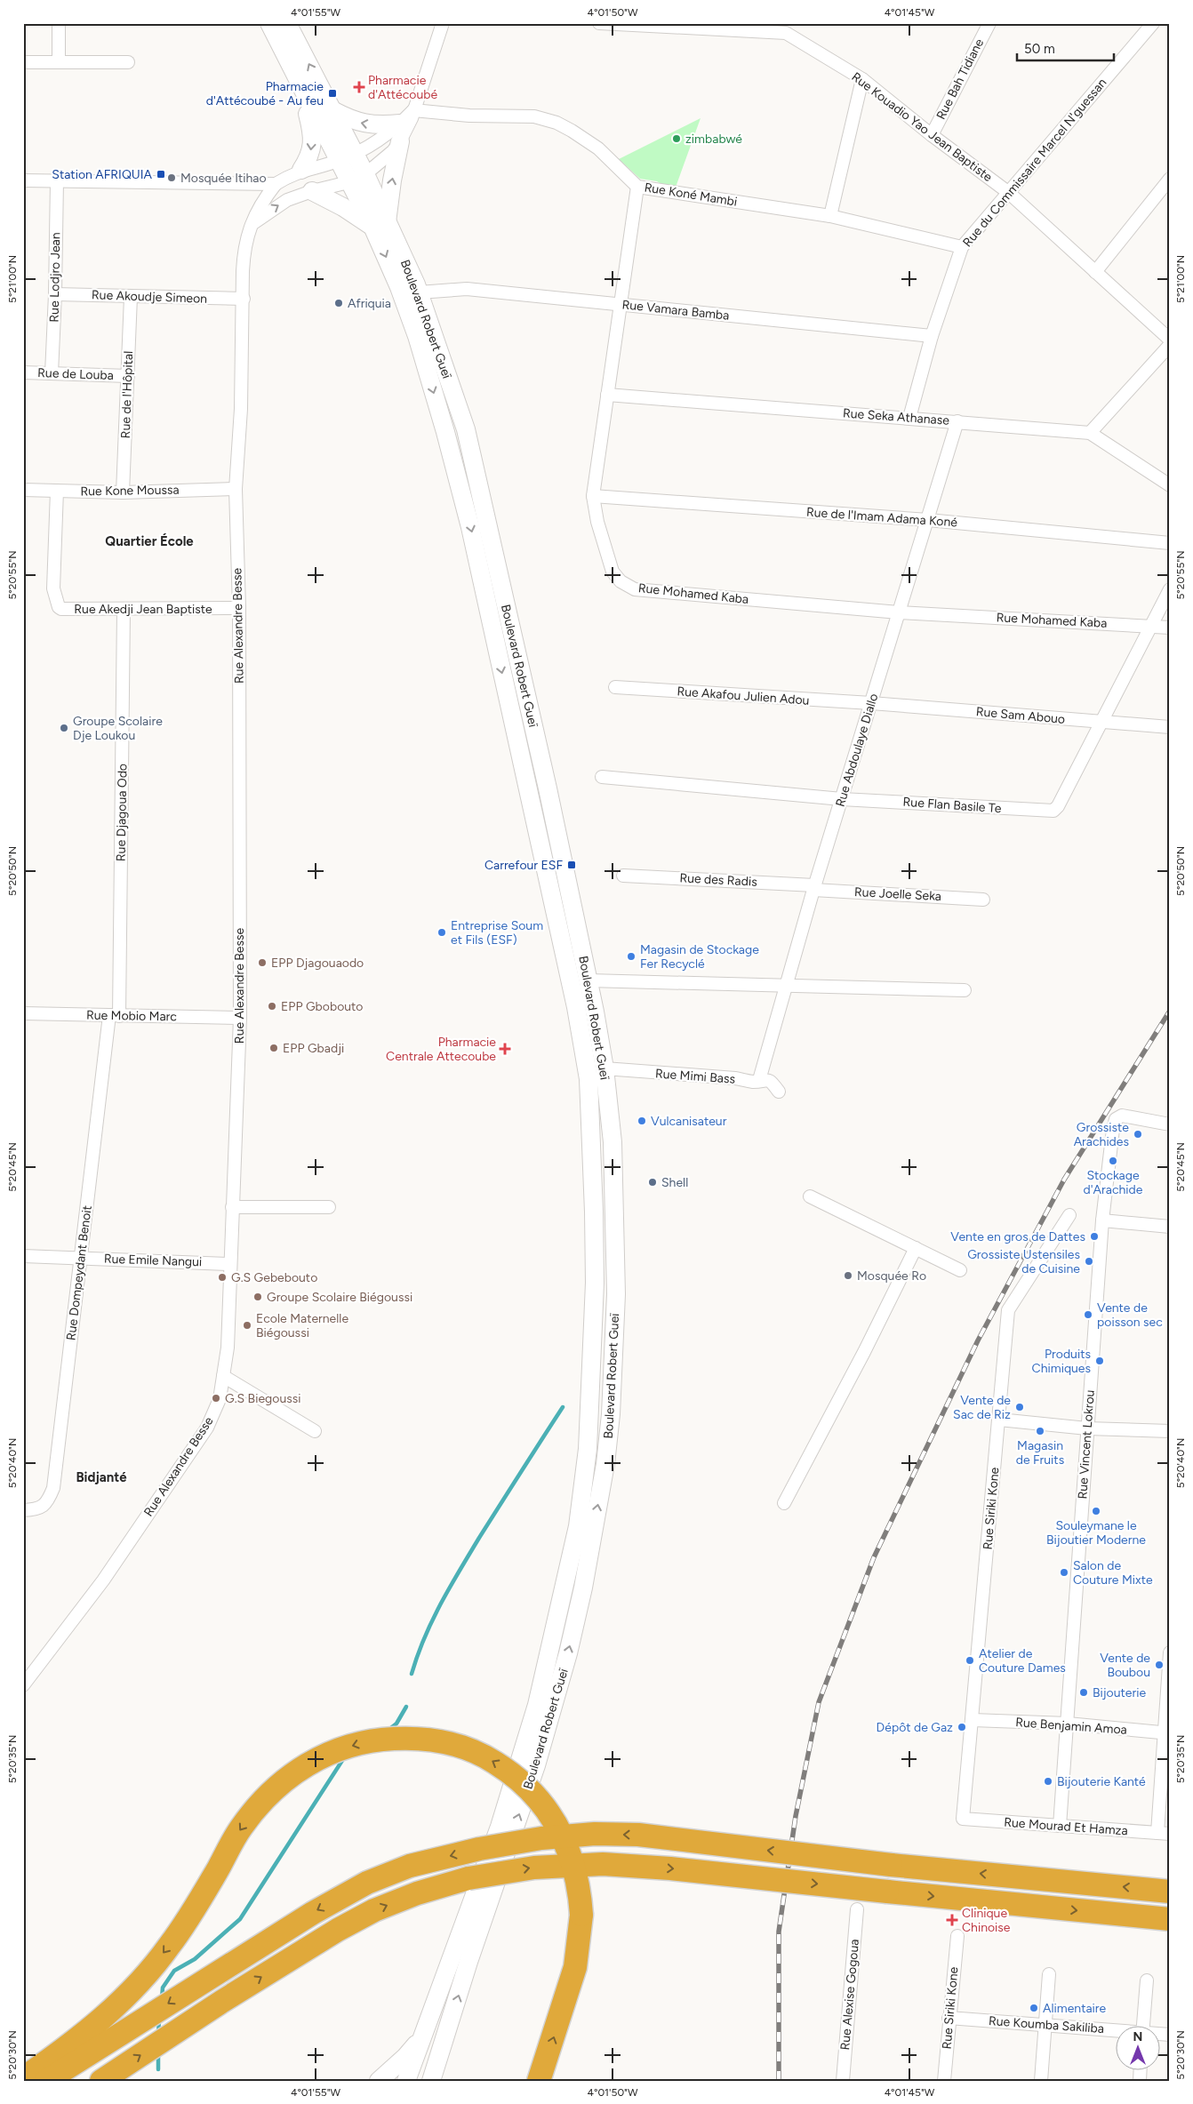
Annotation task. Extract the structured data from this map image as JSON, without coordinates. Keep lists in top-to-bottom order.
{
  "streets": {
    "main road": ["Boulevard Robert Gueï"],
    "street": [
      "Rue Bah Tidiane",
      "Rue Kouadio Yao Jean Baptiste",
      "Rue du Commissaire Marcel N'guessan",
      "Rue Koné Mambi",
      "Rue Lodjro Jean",
      "Rue Akoudje Simeon",
      "Rue Vamara Bamba",
      "Rue de Louba",
      "Rue de l'Hôpital",
      "Rue Seka Athanase",
      "Rue Kone Moussa",
      "Rue de l'Imam Adama Koné",
      "Rue Mohamed Kaba",
      "Rue Akedji Jean Baptiste",
      "Rue Alexandre Besse",
      "Rue Akafou Julien Adou",
      "Rue Sam Abouo",
      "Rue Abdoulaye Diallo",
      "Rue Flan Basile Te",
      "Rue Djagoua Odo",
      "Rue des Radis",
      "Rue Joelle Seka",
      "Rue Mobio Marc",
      "Rue Mimi Bass",
      "Rue Emile Nangui",
      "Rue Dompeydant Benoit",
      "Rue Vincent Lokrou",
      "Rue Siriki Kone",
      "Rue Benjamin Amoa",
      "Rue Mourad Et Hamza",
      "Rue Alexise Gogoua",
      "Rue Koumba Sakiliba"
    ]
  },
  "crossings": [
    ["Rue Bah Tidiane", "Rue Kouadio Yao Jean Baptiste"],
    ["Rue Kouadio Yao Jean Baptiste", "Rue du Commissaire Marcel N'guessan"],
    ["Rue du Commissaire Marcel N'guessan", "Rue Koné Mambi"],
    ["Rue du Commissaire Marcel N'guessan", "Rue Vamara Bamba"],
    ["Rue du Commissaire Marcel N'guessan", "Rue Seka Athanase"],
    ["Rue Koné Mambi", "Rue Mohamed Kaba"],
    ["Rue Lodjro Jean", "Rue Akoudje Simeon"],
    ["Rue Lodjro Jean", "Rue de Louba"],
    ["Rue Akoudje Simeon", "Rue de l'Hôpital"],
    ["Rue Akoudje Simeon", "Rue Alexandre Besse"],
    ["Rue Vamara Bamba", "Boulevard Robert Gueï"],
    ["Rue Vamara Bamba", "Rue Mohamed Kaba"],
    ["Boulevard Robert Gueï", "Rue Mimi Bass"],
    ["Rue de Louba", "Rue de l'Hôpital"],
    ["Rue de l'Hôpital", "Rue Kone Moussa"],
    ["Rue Seka Athanase", "Rue Mohamed Kaba"],
    ["Rue Seka Athanase", "Rue Abdoulaye Diallo"],
    ["Rue Kone Moussa", "Rue Akedji Jean Baptiste"],
    ["Rue Kone Moussa", "Rue Alexandre Besse"],
    ["Rue de l'Imam Adama Koné", "Rue Mohamed Kaba"],
    ["Rue de l'Imam Adama Koné", "Rue Abdoulaye Diallo"],
    ["Rue Mohamed Kaba", "Rue Abdoulaye Diallo"],
    ["Rue Mohamed Kaba", "Rue Flan Basile Te"],
    ["Rue Akedji Jean Baptiste", "Rue Alexandre Besse"],
    ["Rue Akedji Jean Baptiste", "Rue Djagoua Odo"],
    ["Rue Alexandre Besse", "Rue Mobio Marc"],
    ["Rue Alexandre Besse", "Rue Emile Nangui"],
    ["Rue Akafou Julien Adou", "Rue Sam Abouo"],
    ["Rue Akafou Julien Adou", "Rue Abdoulaye Diallo"],
    ["Rue Sam Abouo", "Rue Abdoulaye Diallo"],
    ["Rue Sam Abouo", "Rue Flan Basile Te"],
    ["Rue Abdoulaye Diallo", "Rue Flan Basile Te"],
    ["Rue Abdoulaye Diallo", "Rue des Radis"],
    ["Rue Abdoulaye Diallo", "Rue Joelle Seka"],
    ["Rue Abdoulaye Diallo", "Rue Mimi Bass"],
    ["Rue Djagoua Odo", "Rue Mobio Marc"],
    ["Rue Djagoua Odo", "Rue Dompeydant Benoit"],
    ["Rue des Radis", "Rue Joelle Seka"],
    ["Rue Mobio Marc", "Rue Dompeydant Benoit"],
    ["Rue Emile Nangui", "Rue Dompeydant Benoit"],
    ["Rue Vincent Lokrou", "Rue Benjamin Amoa"],
    ["Rue Vincent Lokrou", "Rue Mourad Et Hamza"],
    ["Rue Siriki Kone", "Rue Benjamin Amoa"],
    ["Rue Siriki Kone", "Rue Mourad Et Hamza"],
    ["Rue Siriki Kone", "Rue Koumba Sakiliba"]
  ],
  "districts": ["Quartier École", "Bidjanté"],
  "places": {
    "health": ["Pharmacie d'Attécoubé", "Pharmacie Centrale Attecoube", "Clinique Chinoise"],
    "transit": ["Pharmacie d'Attécoubé - Au feu", "Station AFRIQUIA", "Carrefour ESF"],
    "other": [
      "zimbabwé",
      "Mosquée Itihao",
      "Afriquia",
      "Groupe Scolaire Dje Loukou",
      "Entreprise Soum et Fils (ESF)",
      "Magasin de Stockage Fer Recyclé",
      "EPP Djagouaodo",
      "EPP Gbobouto",
      "EPP Gbadji",
      "Vulcanisateur",
      "Grossiste Arachides",
      "Stockage d'Arachide",
      "Shell",
      "Vente en gros de Dattes",
      "Grossiste Ustensiles de Cuisine",
      "Mosquée Ro",
      "G.S Gebebouto",
      "Groupe Scolaire Biégoussi",
      "Vente de poisson sec",
      "Ecole Maternelle Biégoussi",
      "Produits Chimiques",
      "G.S Biegoussi",
      "Vente de Sac de Riz",
      "Magasin de Fruits",
      "Souleymane le Bijoutier Moderne",
      "Salon de Couture Mixte",
      "Atelier de Couture Dames",
      "Vente de Boubou",
      "Bijouterie",
      "Dépôt de Gaz",
      "Bijouterie Kanté",
      "Alimentaire"
    ]
  },
  "scale_bar": "50 m",
  "north": "top",
  "coordinates": [
    "4°01'55\"W",
    "4°01'50\"W",
    "4°01'45\"W",
    "5°21'00\"N",
    "5°20'55\"N",
    "5°20'50\"N",
    "5°20'45\"N",
    "5°20'40\"N",
    "5°20'35\"N",
    "5°20'30\"N"
  ]
}
